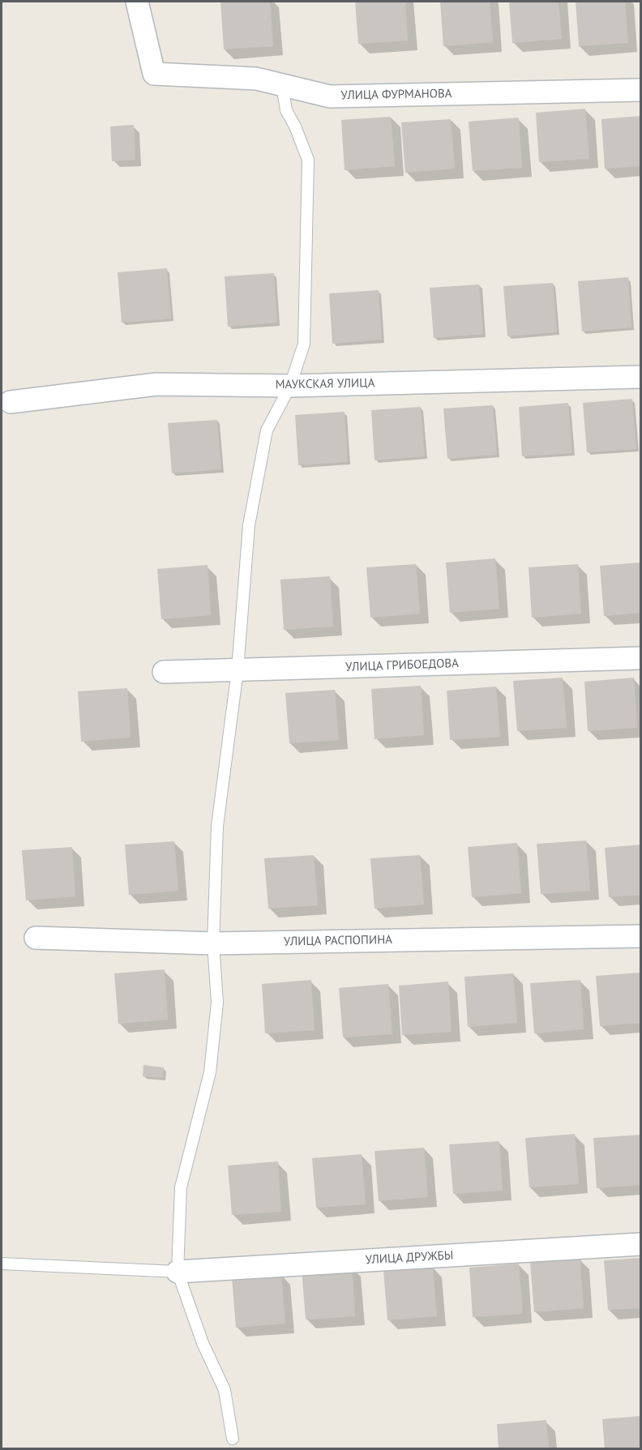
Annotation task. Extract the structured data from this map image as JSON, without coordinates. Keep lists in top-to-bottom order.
{
  "streets": {
    "street": [
      "УЛИЦА ФУРМАНОВА",
      "МАУКСКАЯ УЛИЦА",
      "УЛИЦА ГРИБОЕДОВА",
      "УЛИЦА РАСПОПИНА",
      "УЛИЦА ДРУЖБЫ"
    ]
  }
}
